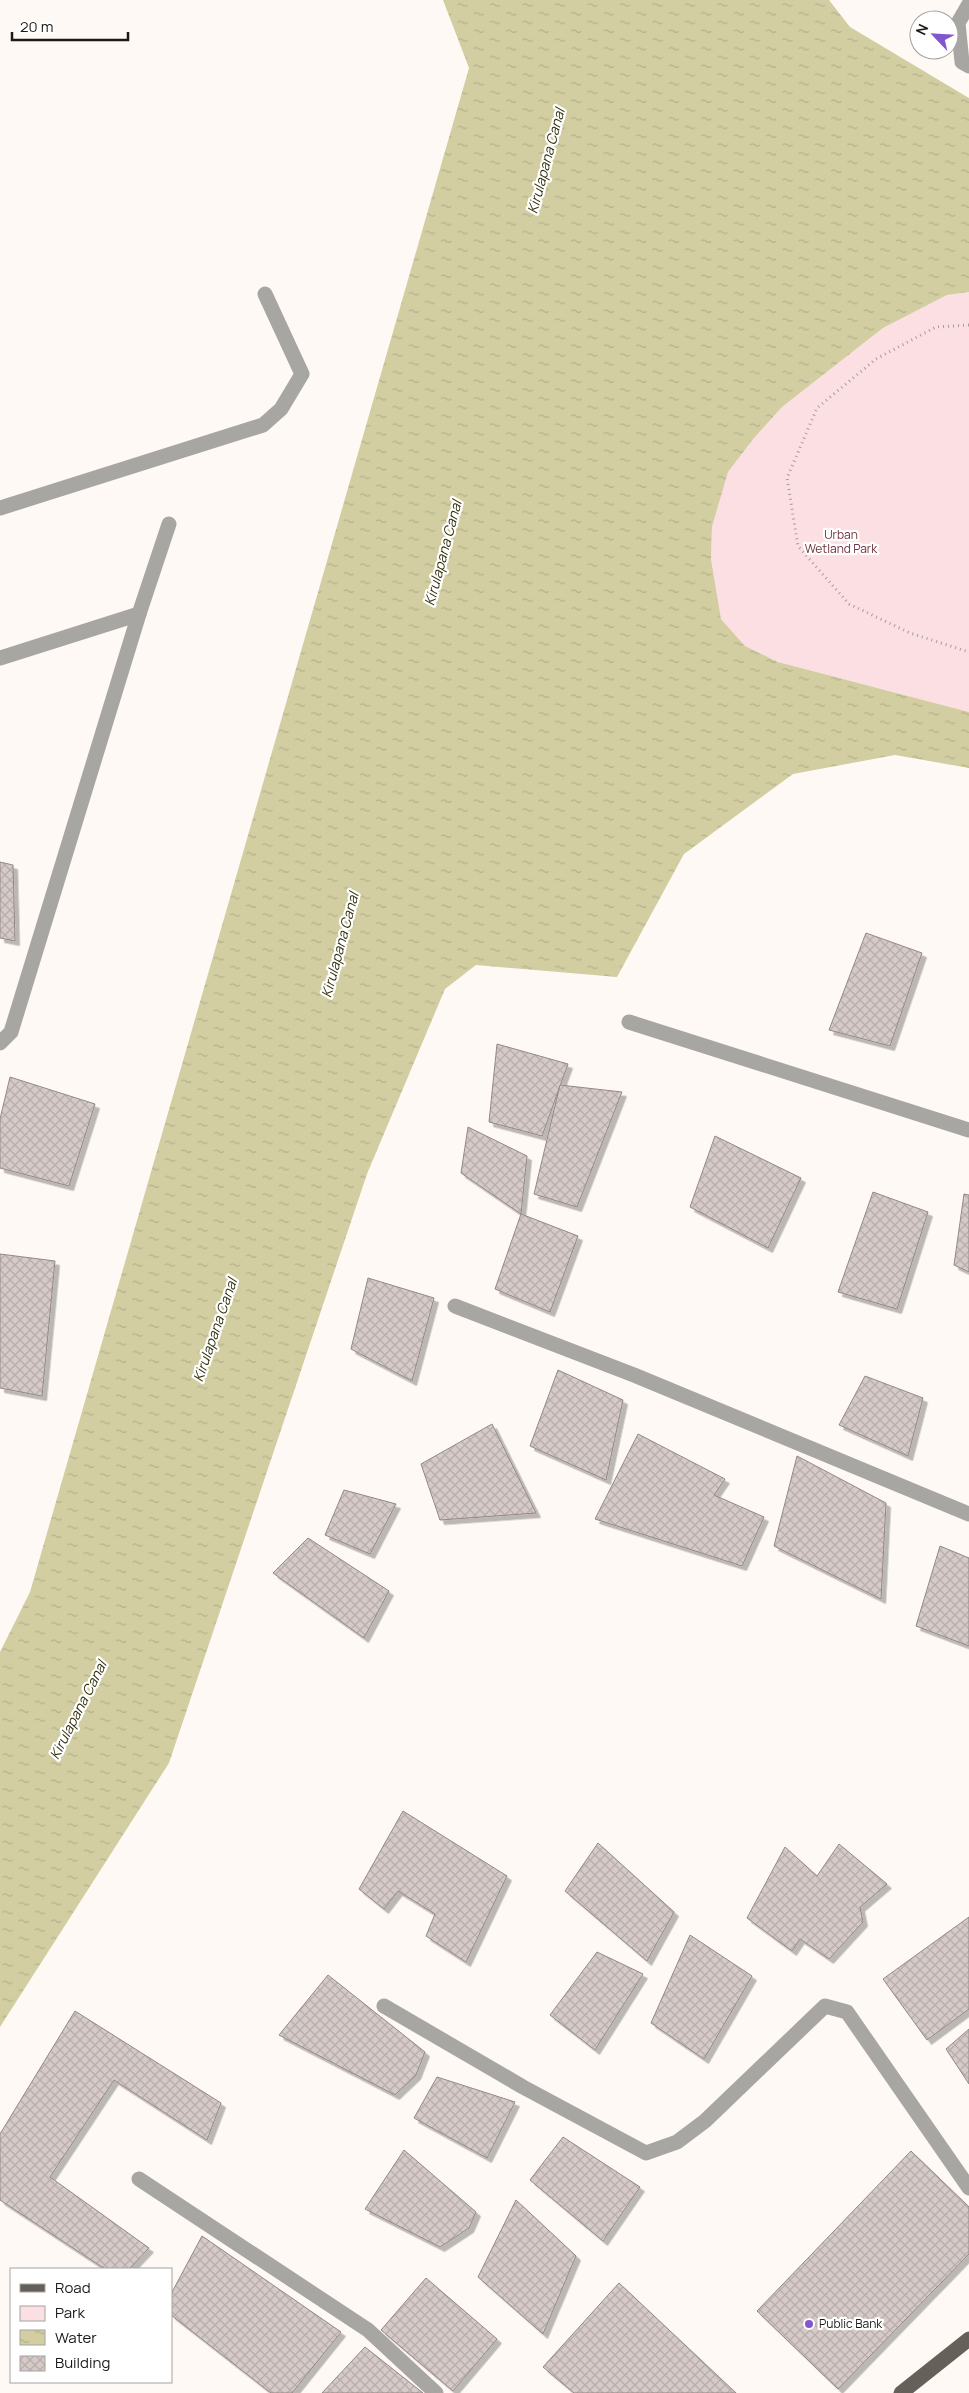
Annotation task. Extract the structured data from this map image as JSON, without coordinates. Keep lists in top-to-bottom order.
{
  "water": ["Kirulapana Canal"],
  "parks": ["Urban Wetland Park"],
  "places": ["Public Bank"],
  "legend": [
    "Road",
    "Park",
    "Water",
    "Building"
  ],
  "scale_bar": "20 m",
  "north": "top left"
}
